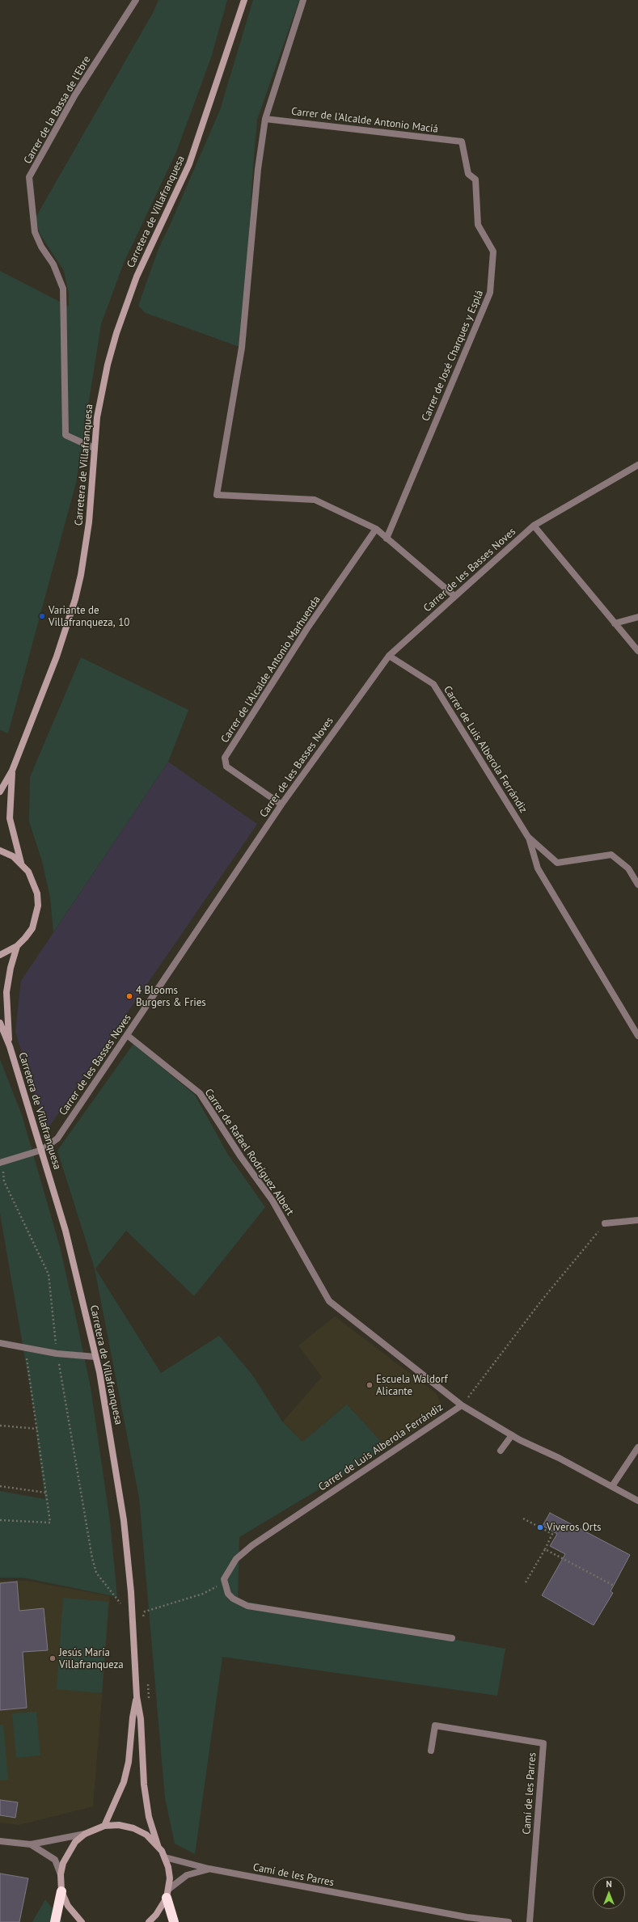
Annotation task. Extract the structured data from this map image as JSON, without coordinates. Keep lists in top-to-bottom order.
{
  "streets": {
    "main road": ["Carretera de Villafranquesa"],
    "street": [
      "Carrer de la Bassa de l'Ebre",
      "Carrer de l'Alcalde Antonio Maciá",
      "Carrer de José Charques y Esplá",
      "Carrer de les Basses Noves",
      "Carrer de l'Alcalde Antonio Marhuenda",
      "Carrer de Luis Alberola Ferrándiz",
      "Carrer de Rafael Rodríguez Albert",
      "Camí de les Parres"
    ]
  },
  "crossings": [
    ["Carrer de la Bassa de l'Ebre", "Carretera de Villafranquesa"],
    ["Carrer de l'Alcalde Antonio Maciá", "Carrer de José Charques y Esplá"],
    ["Carretera de Villafranquesa", "Carrer de les Basses Noves"],
    ["Carrer de les Basses Noves", "Carrer de l'Alcalde Antonio Marhuenda"],
    ["Carrer de les Basses Noves", "Carrer de Luis Alberola Ferrándiz"],
    ["Carrer de les Basses Noves", "Carrer de Rafael Rodríguez Albert"],
    ["Carrer de Luis Alberola Ferrándiz", "Carrer de Rafael Rodríguez Albert"]
  ],
  "places": [
    "Variante de Villafranqueza, 10",
    "4 Blooms Burgers & Fries",
    "Escuela Waldorf Alicante",
    "Viveros Orts",
    "Jesús María Villafranqueza"
  ],
  "north": "top"
}
